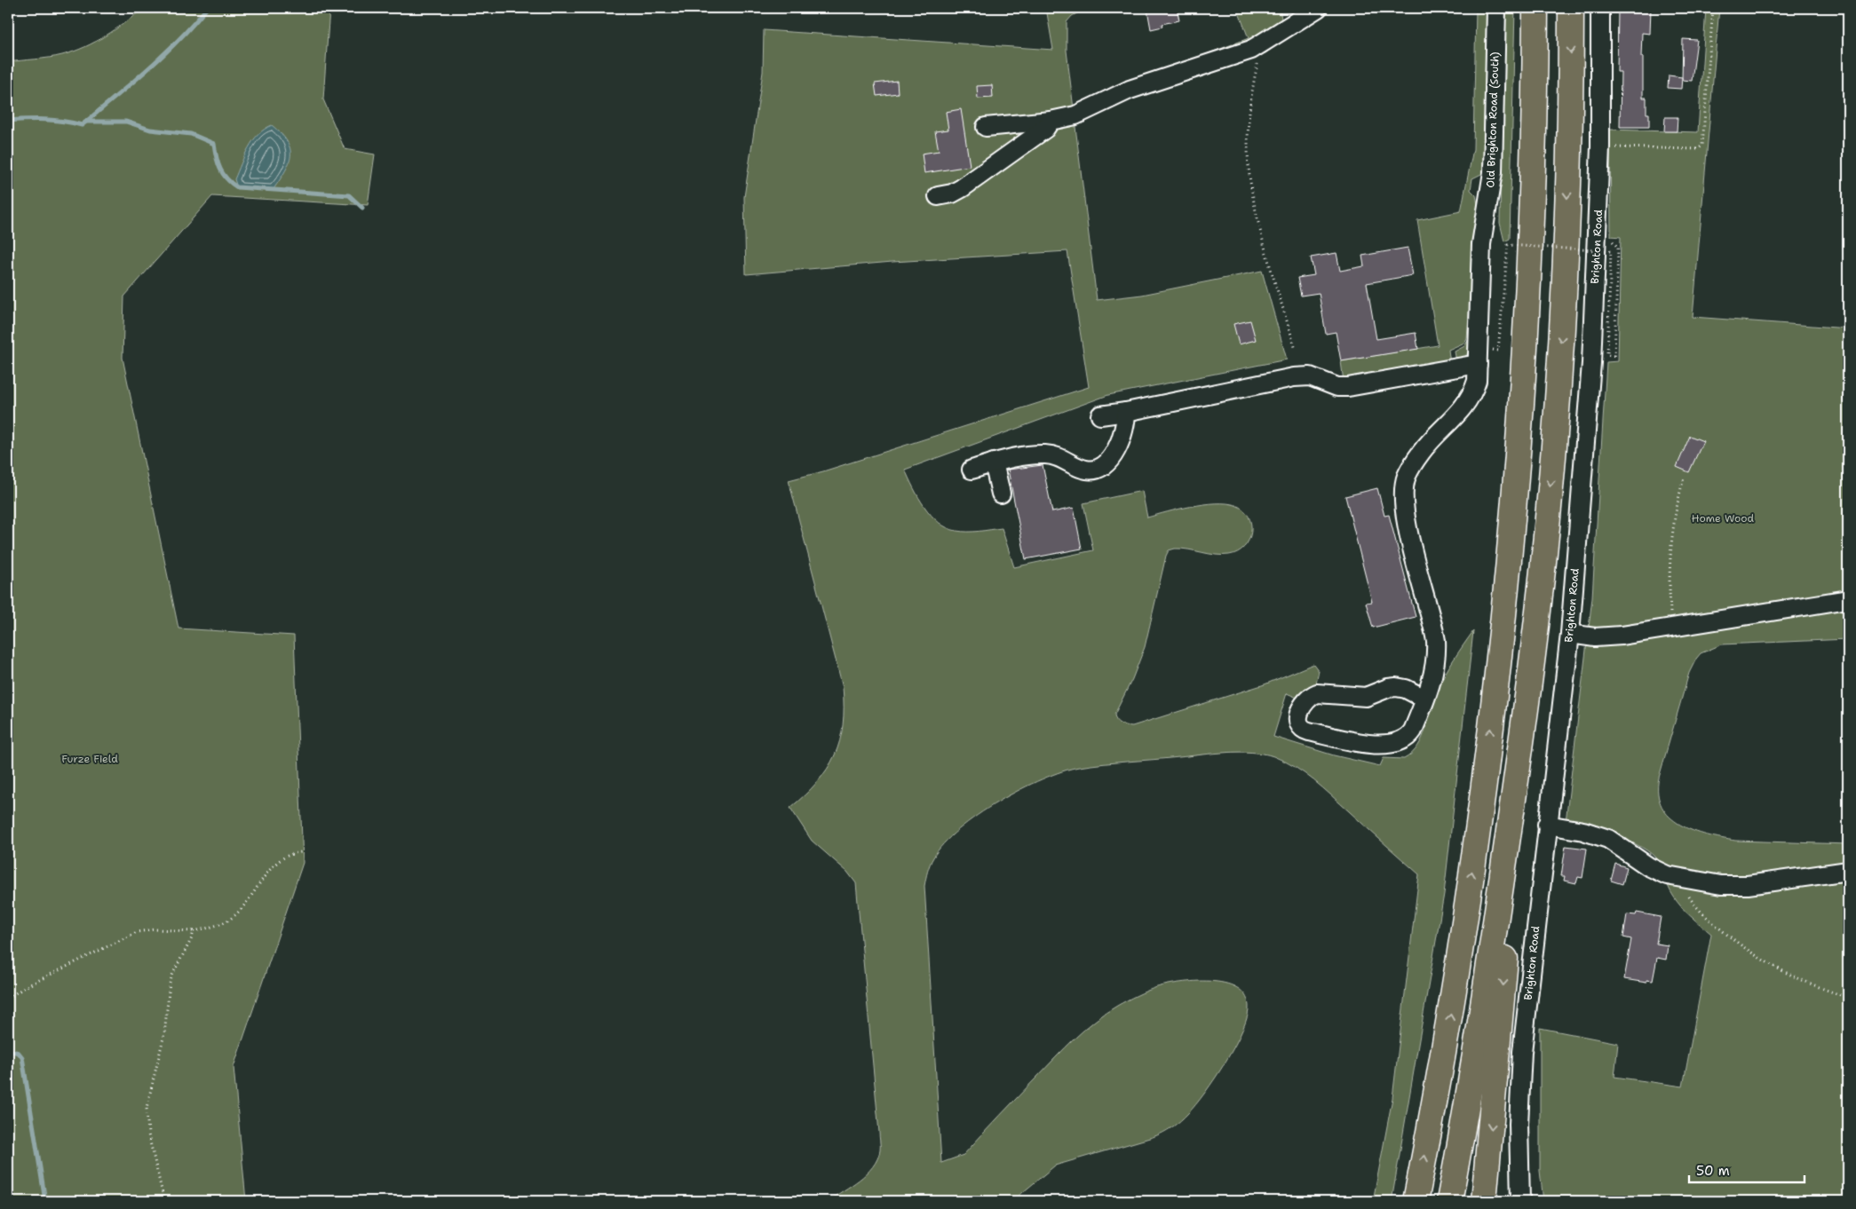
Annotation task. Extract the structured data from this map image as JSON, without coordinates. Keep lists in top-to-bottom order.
{
  "streets": {
    "street": ["Old Brighton Road (South)", "Brighton Road"]
  },
  "parks": ["Home Wood", "Furze Field"],
  "scale_bar": "50 m"
}
